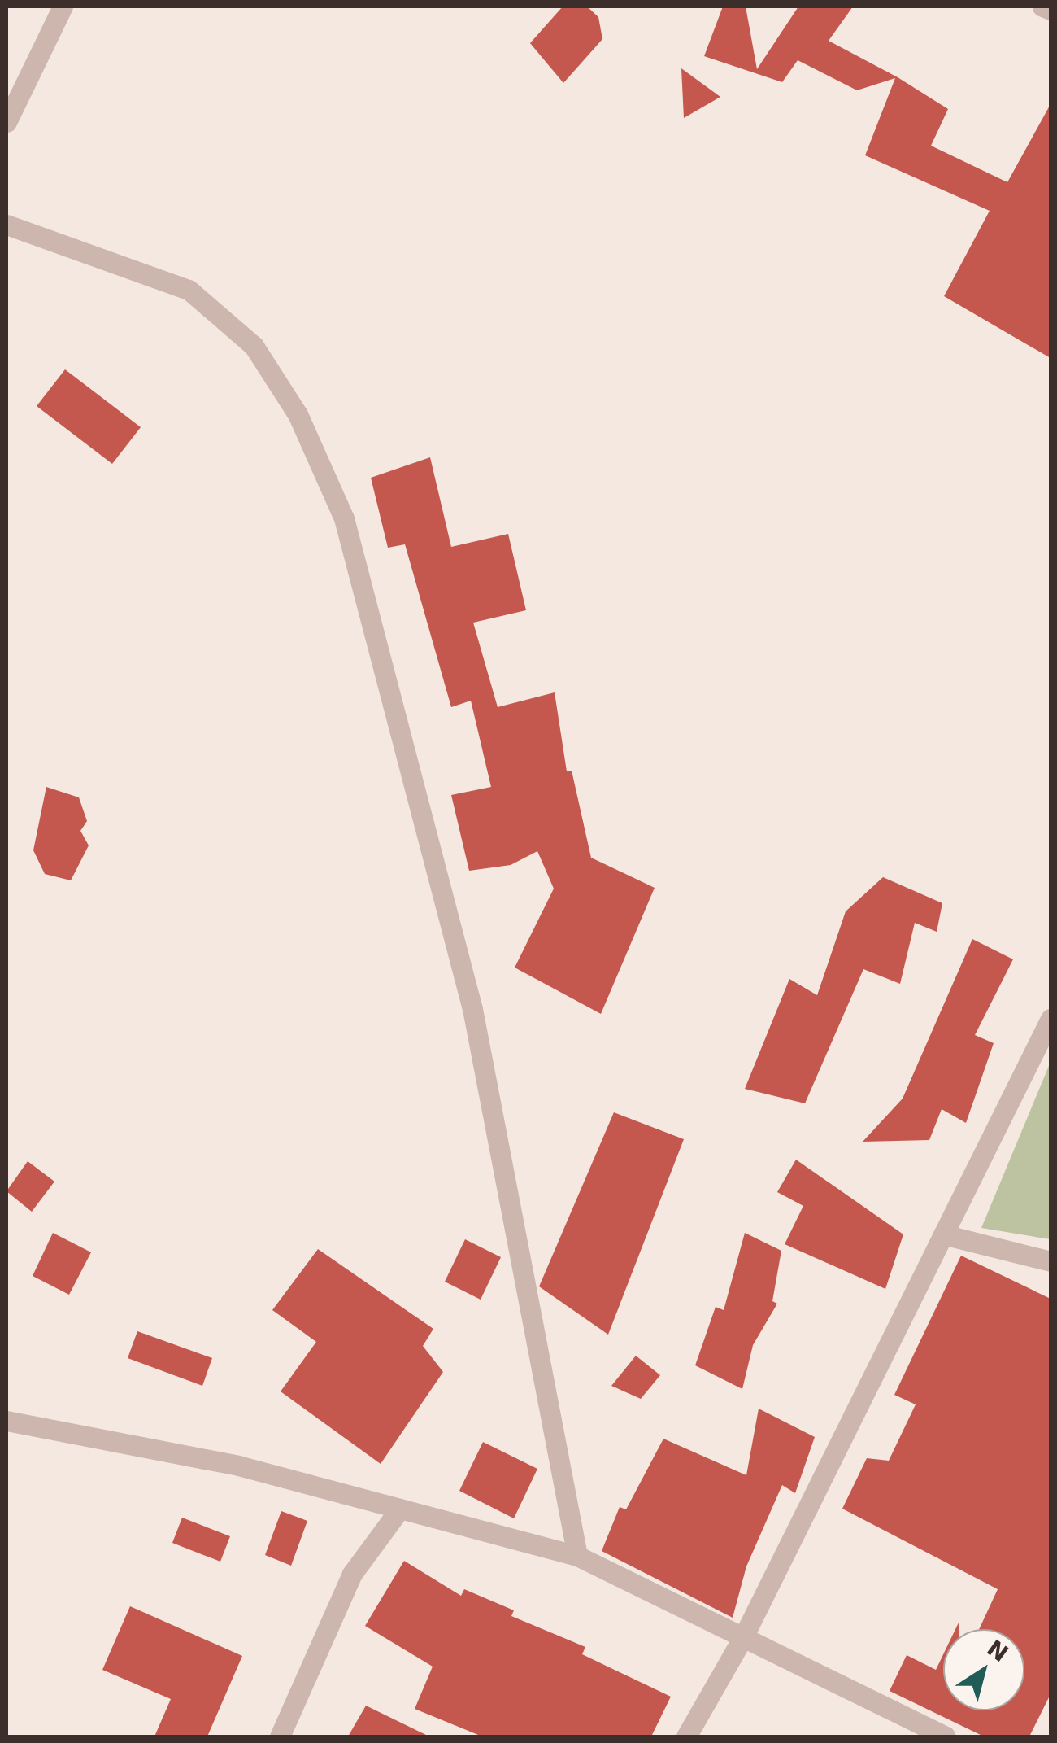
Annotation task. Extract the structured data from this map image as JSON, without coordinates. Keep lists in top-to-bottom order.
{
  "north": "top right"
}
